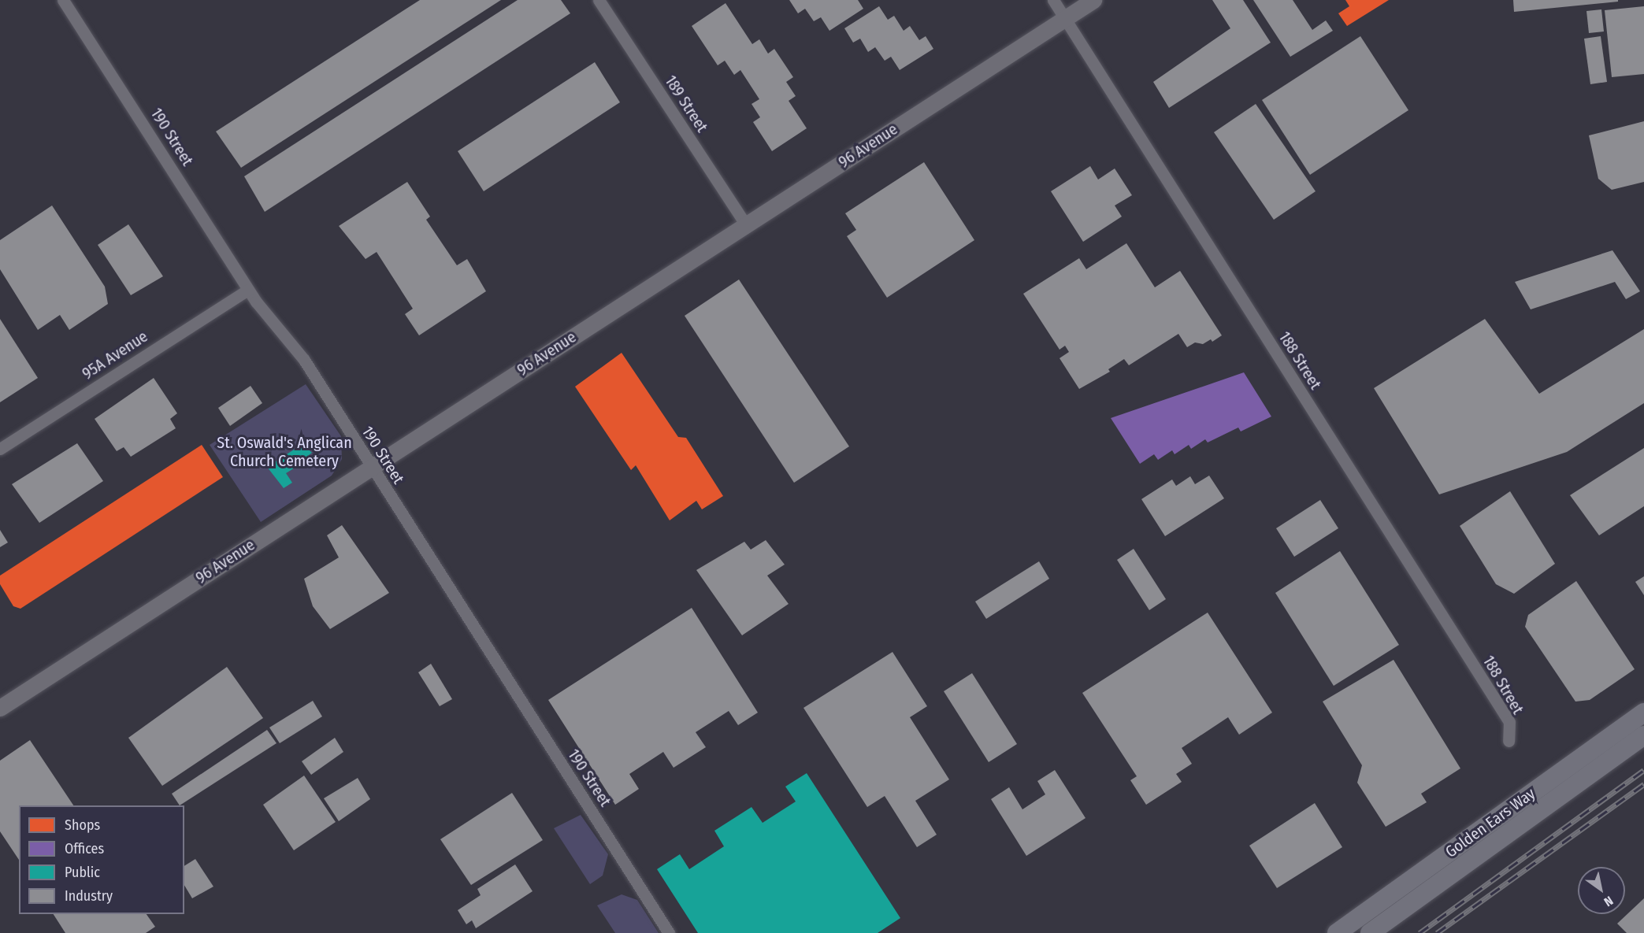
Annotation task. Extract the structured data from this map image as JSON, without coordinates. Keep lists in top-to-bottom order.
{
  "streets": {
    "main road": ["96 Avenue", "Golden Ears Way"],
    "street": [
      "189 Street",
      "190 Street",
      "95A Avenue",
      "188 Street"
    ]
  },
  "crossings": [
    ["189 Street", "96 Avenue"],
    ["190 Street", "96 Avenue"],
    ["190 Street", "95A Avenue"],
    ["96 Avenue", "188 Street"]
  ],
  "parks": ["St. Oswald's Anglican Church Cemetery"],
  "legend": [
    "Shops",
    "Offices",
    "Public",
    "Industry"
  ],
  "north": "bottom right"
}
